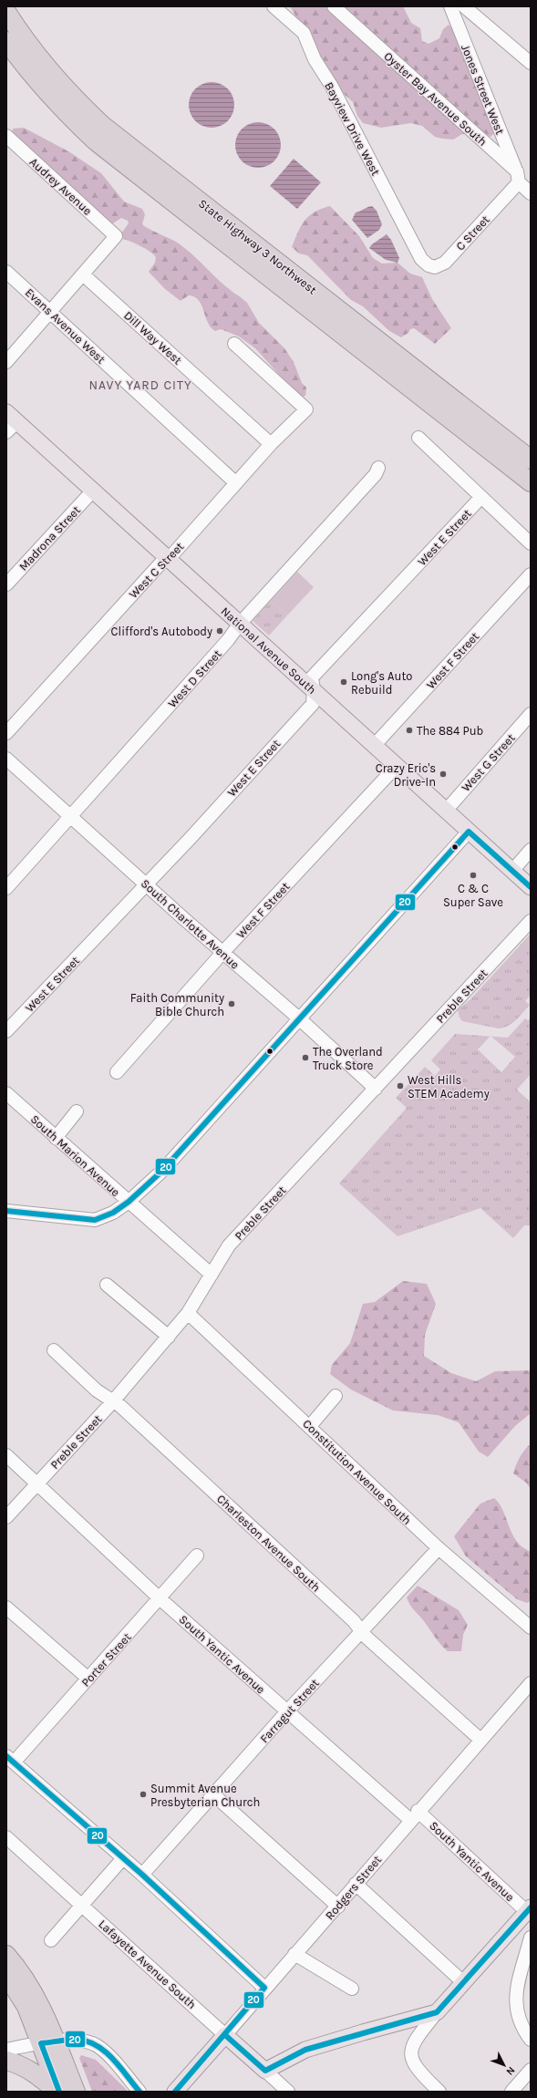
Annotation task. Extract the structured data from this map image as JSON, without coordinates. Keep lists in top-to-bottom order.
{
  "streets": {
    "highway": ["State Highway 3 Northwest"],
    "main road": ["National Avenue South", "Rodgers Street", "Lafayette Avenue South"],
    "street": [
      "Jones Street West",
      "Oyster Bay Avenue South",
      "Bayview Drive West",
      "Audrey Avenue",
      "C Street",
      "Evans Avenue West",
      "Dill Way West",
      "West E Street",
      "Madrona Street",
      "West C Street",
      "West F Street",
      "West D Street",
      "West G Street",
      "South Charlotte Avenue",
      "Preble Street",
      "South Marion Avenue",
      "Constitution Avenue South",
      "Charleston Avenue South",
      "South Yantic Avenue",
      "Porter Street",
      "Farragut Street"
    ]
  },
  "crossings": [
    ["Jones Street West", "Oyster Bay Avenue South"],
    ["Jones Street West", "C Street"],
    ["Oyster Bay Avenue South", "C Street"],
    ["Bayview Drive West", "C Street"],
    ["Audrey Avenue", "Dill Way West"],
    ["Evans Avenue West", "West C Street"],
    ["Dill Way West", "West C Street"],
    ["West E Street", "National Avenue South"],
    ["West E Street", "South Charlotte Avenue"],
    ["Madrona Street", "National Avenue South"],
    ["West C Street", "National Avenue South"],
    ["National Avenue South", "West F Street"],
    ["National Avenue South", "West D Street"],
    ["National Avenue South", "West G Street"],
    ["West F Street", "South Charlotte Avenue"],
    ["West D Street", "South Charlotte Avenue"],
    ["South Charlotte Avenue", "Preble Street"],
    ["Preble Street", "South Marion Avenue"],
    ["Preble Street", "Constitution Avenue South"],
    ["Preble Street", "Charleston Avenue South"],
    ["Preble Street", "South Yantic Avenue"],
    ["Constitution Avenue South", "Farragut Street"],
    ["Charleston Avenue South", "Farragut Street"],
    ["Charleston Avenue South", "Rodgers Street"],
    ["South Yantic Avenue", "Porter Street"],
    ["South Yantic Avenue", "Farragut Street"],
    ["South Yantic Avenue", "Rodgers Street"],
    ["Rodgers Street", "Lafayette Avenue South"]
  ],
  "districts": ["NAVY YARD CITY"],
  "places": [
    "Clifford's Autobody",
    "Long's Auto Rebuild",
    "The 884 Pub",
    "Crazy Eric's Drive-In",
    "C & C Super Save",
    "Faith Community Bible Church",
    "The Overland Truck Store",
    "West Hills STEM Academy",
    "Summit Avenue Presbyterian Church"
  ],
  "lines": ["transit line 20"],
  "north": "bottom right"
}
